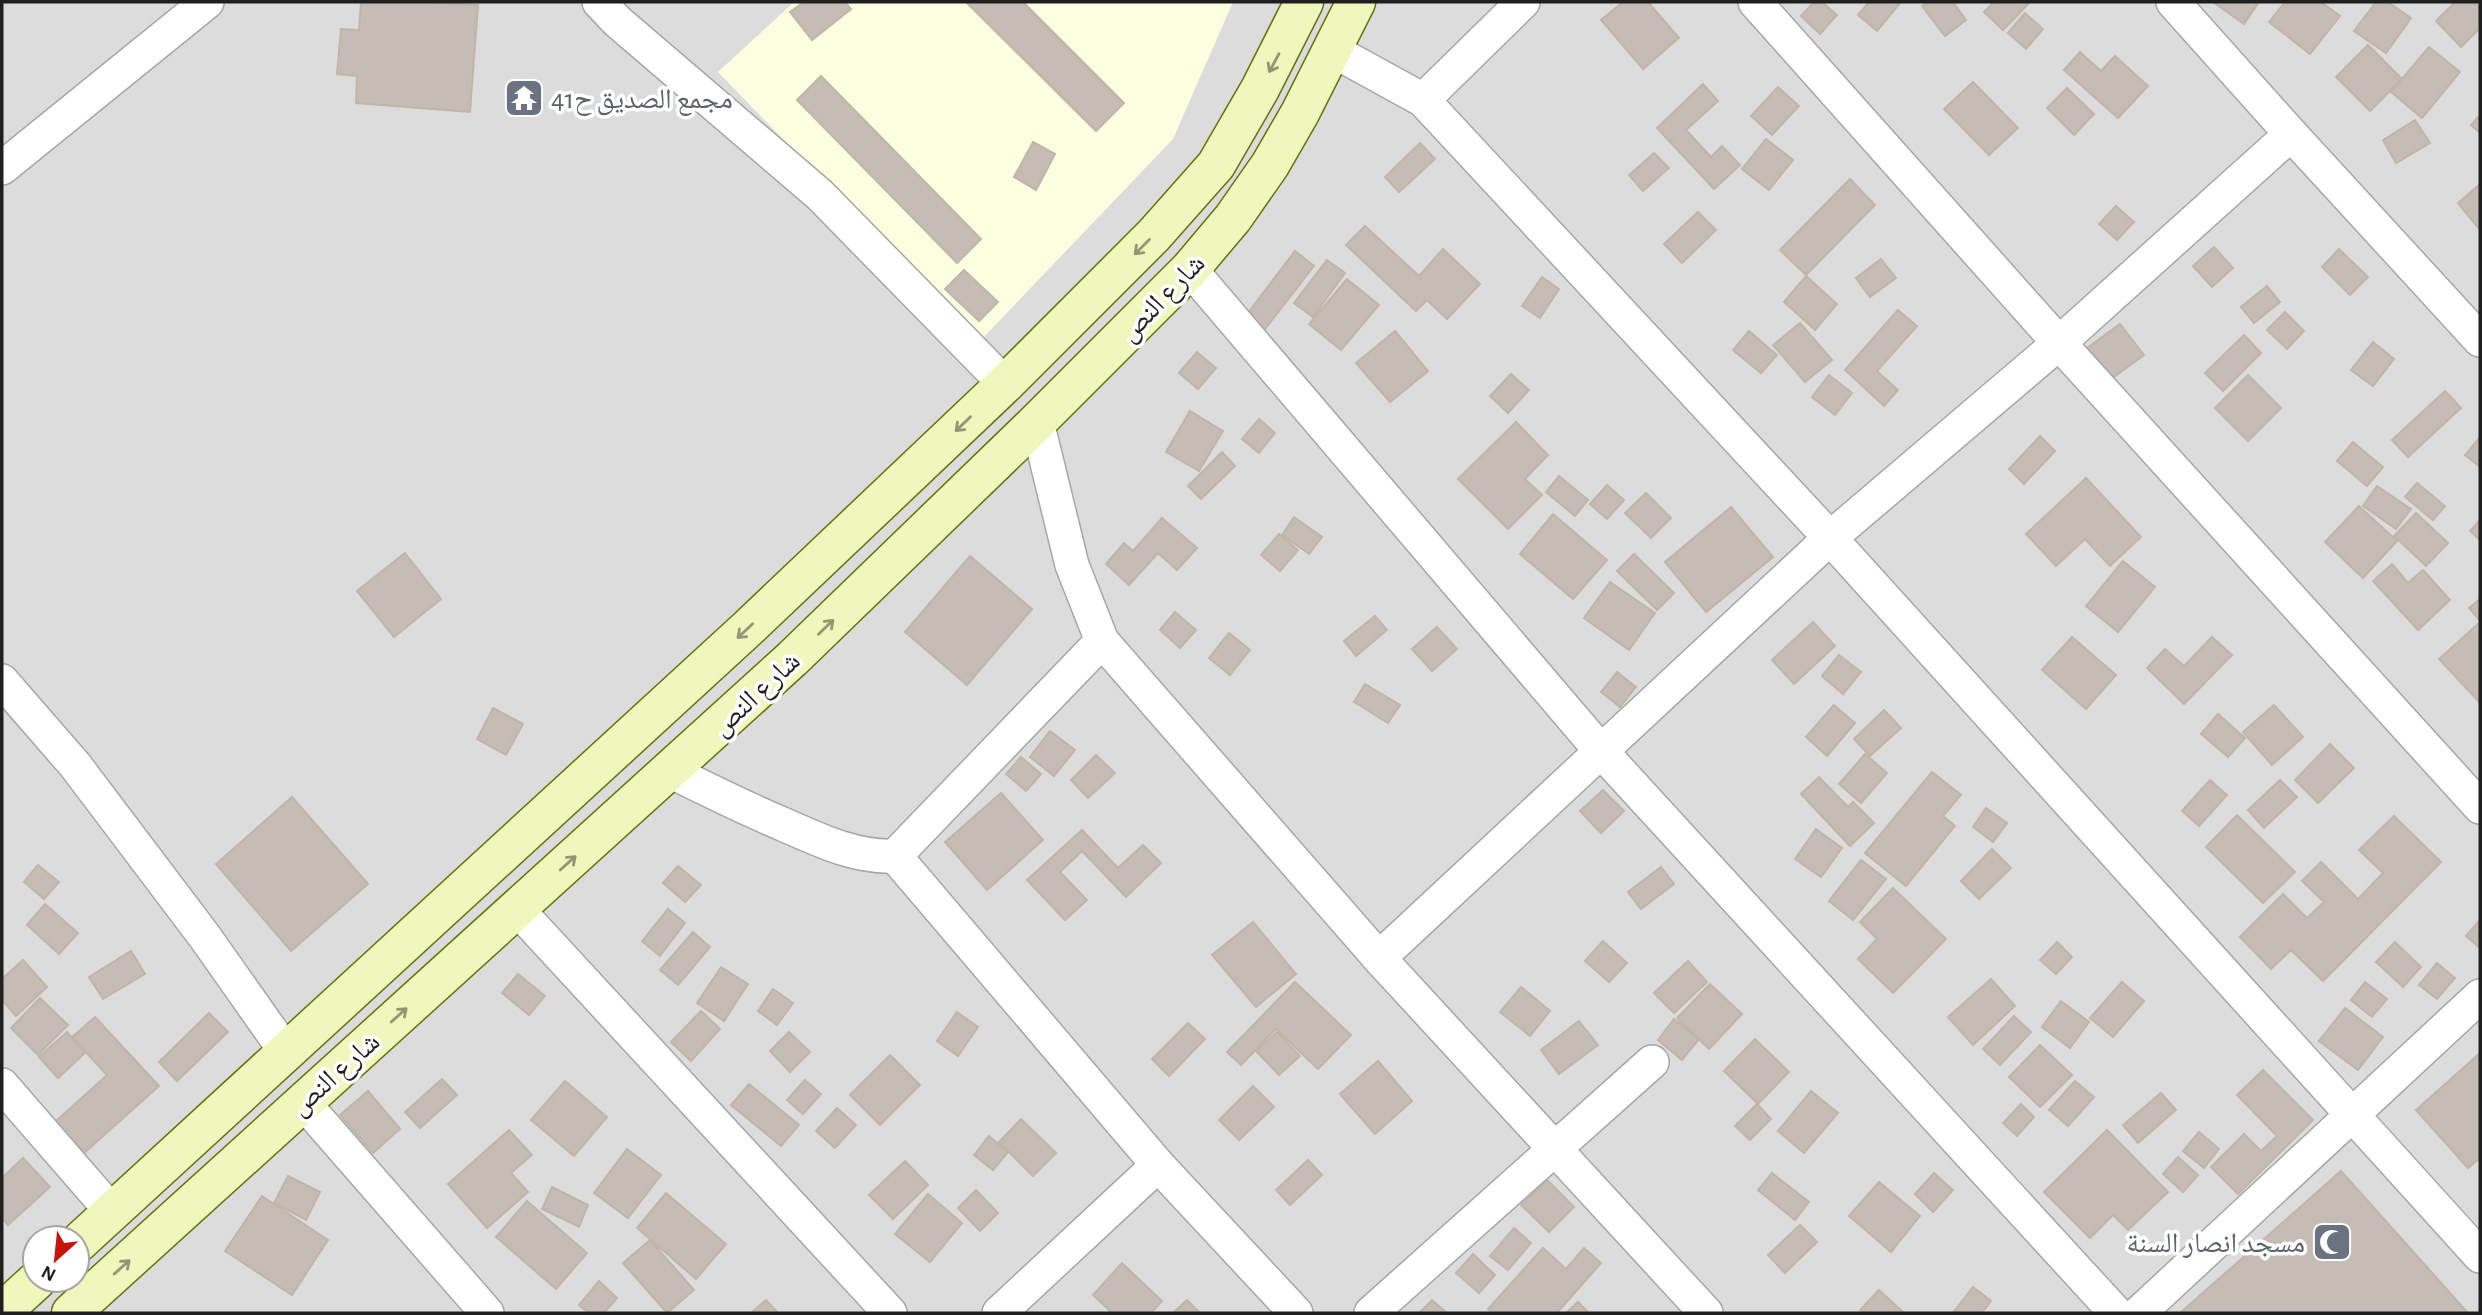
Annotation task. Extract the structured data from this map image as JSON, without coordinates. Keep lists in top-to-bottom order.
{
  "streets": {
    "main road": ["شارع النص"]
  },
  "places": {
    "temple": ["مجمع الصديق ح41"],
    "mosque": ["مسجد انصار السنة"]
  },
  "north": "bottom left"
}
